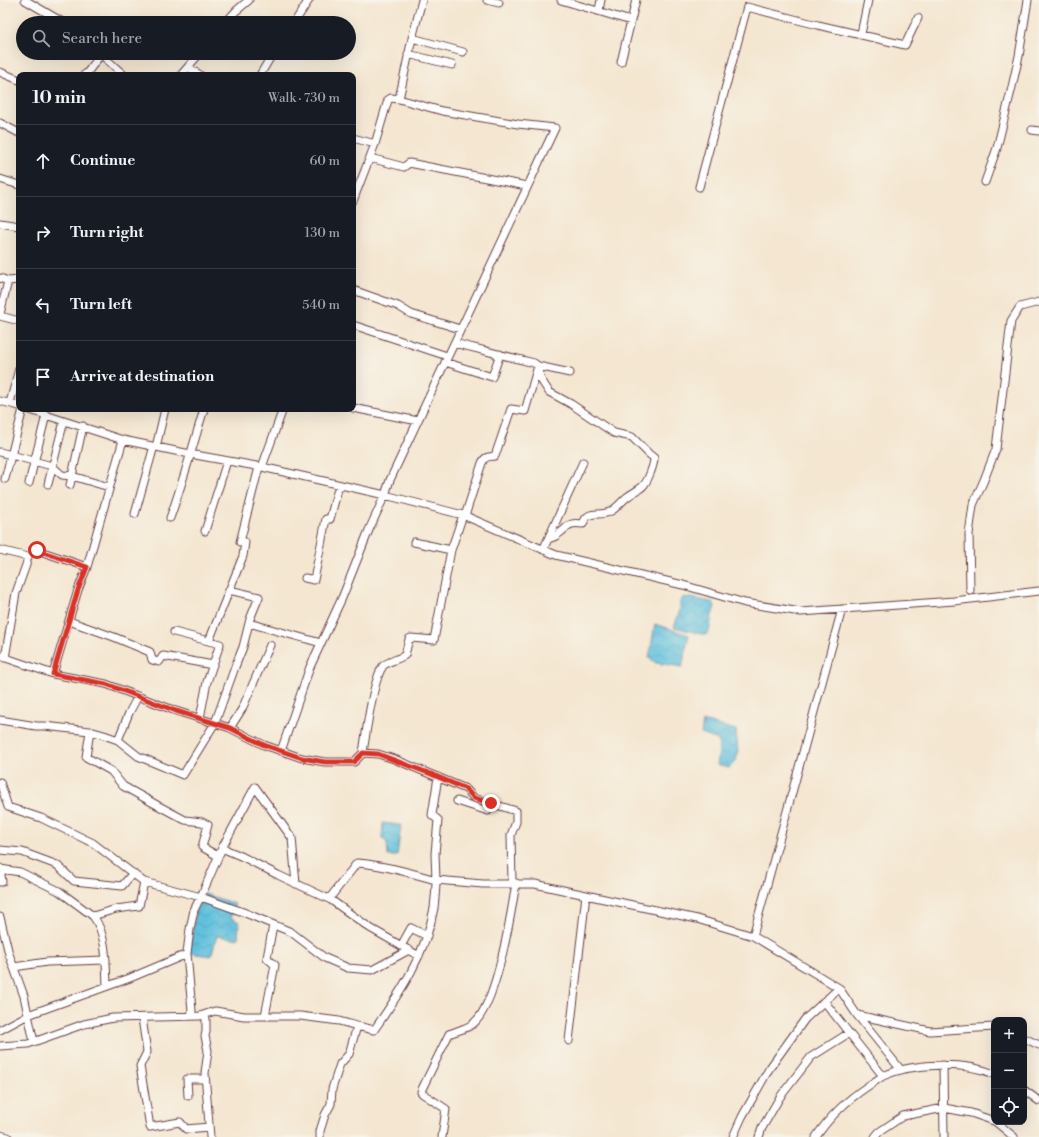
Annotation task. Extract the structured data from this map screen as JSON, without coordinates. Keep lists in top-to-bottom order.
{
  "page": {
    "search": "Search here",
    "heading": ["10 min", "Walk · 730 m"],
    "list": [
      ["Continue", "60 m"],
      ["Turn right", "130 m"],
      ["Turn left", "540 m"],
      "Arrive at destination"
    ],
    "map_buttons": ["+", "−"]
  }
}
